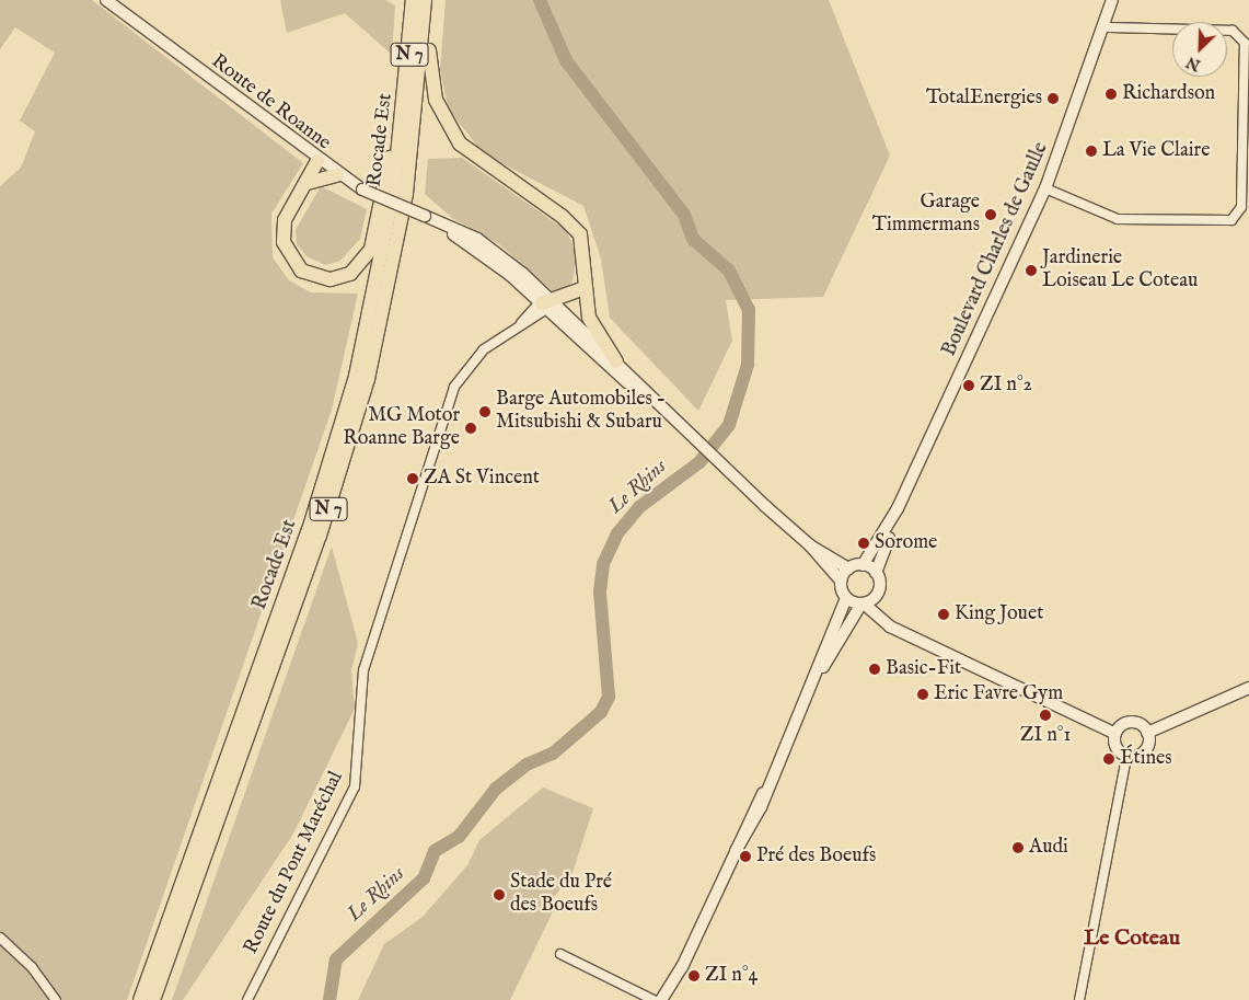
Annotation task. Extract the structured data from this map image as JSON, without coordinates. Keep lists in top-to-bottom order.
{
  "streets": {
    "highway": ["N 7", "Rocade Est"],
    "street": ["Route de Roanne", "Boulevard Charles de Gaulle", "Route du Pont Maréchal"]
  },
  "crossings": [
    ["Route de Roanne", "Route du Pont Maréchal"]
  ],
  "districts": ["Le Coteau"],
  "water": ["Le Rhins"],
  "places": [
    "Richardson",
    "TotalEnergies",
    "La Vie Claire",
    "Garage Timmermans",
    "Jardinerie Loiseau Le Coteau",
    "ZI n°2",
    "Barge Automobiles - Mitsubishi & Subaru",
    "MG Motor Roanne Barge",
    "ZA St Vincent",
    "Sorome",
    "King Jouet",
    "Basic-Fit",
    "Eric Favre Gym",
    "ZI n°1",
    "Étines",
    "Audi",
    "Pré des Boeufs",
    "Stade du Pré des Boeufs",
    "ZI n°4"
  ],
  "north": "bottom left"
}
